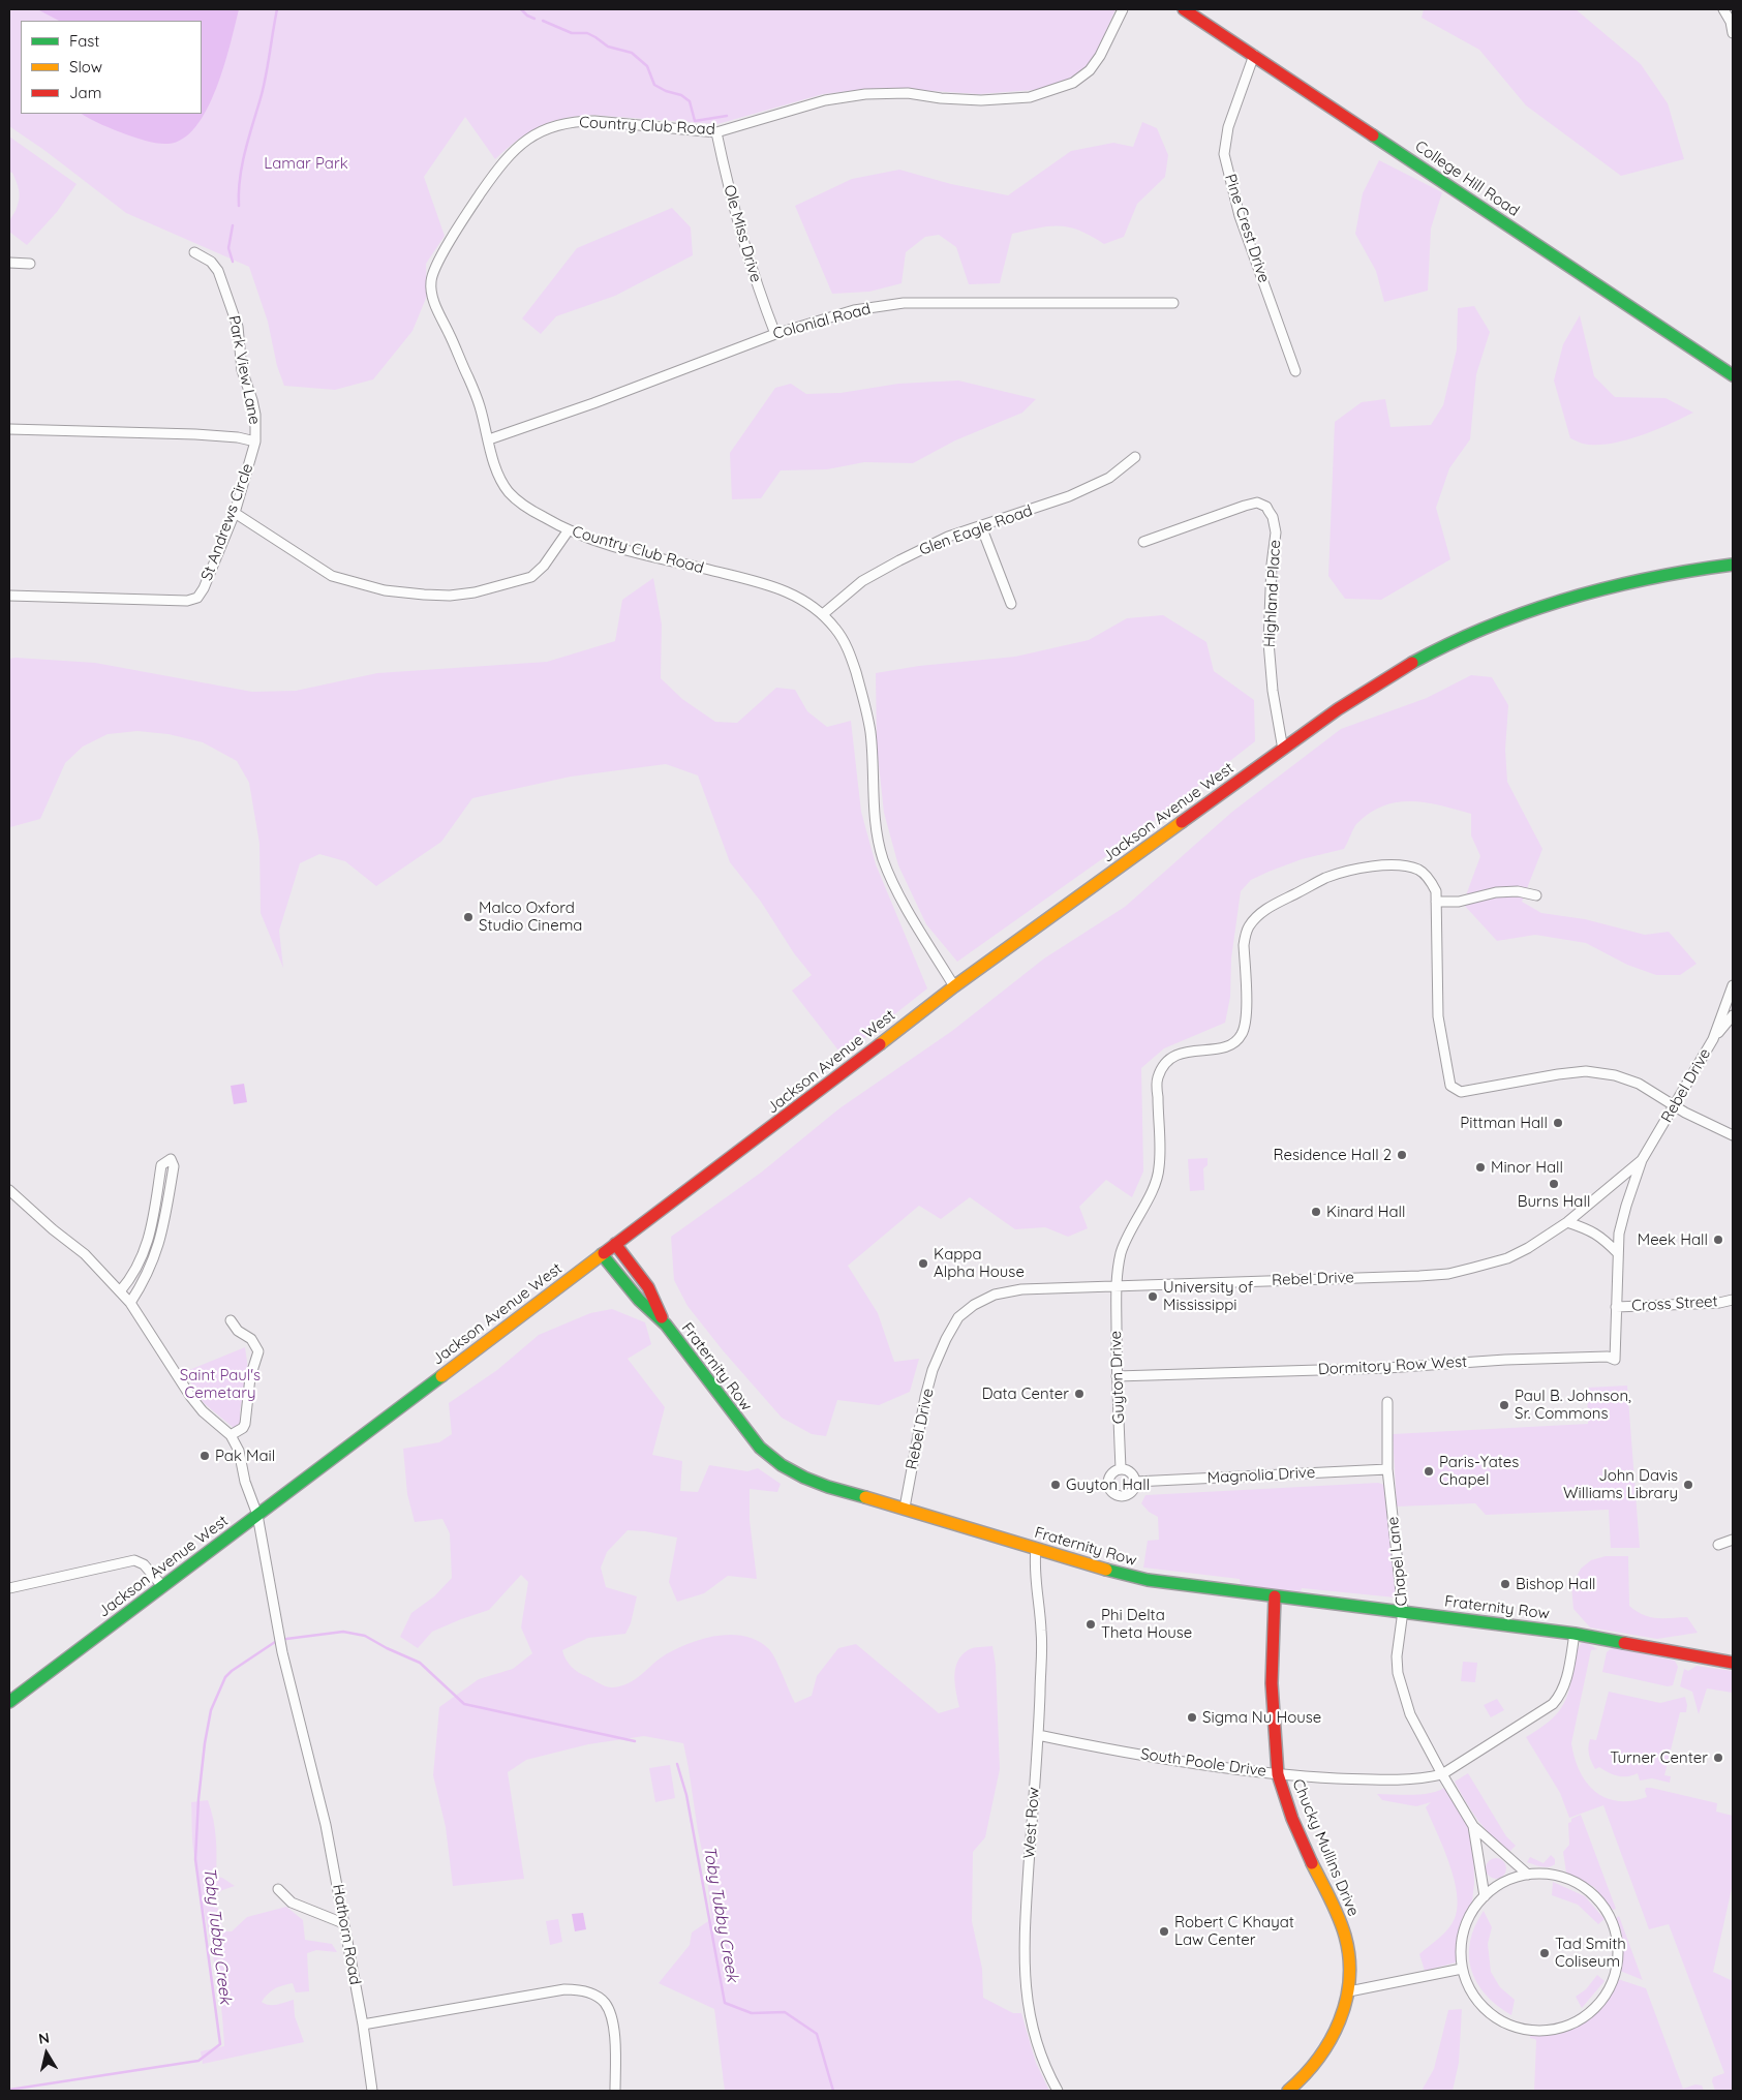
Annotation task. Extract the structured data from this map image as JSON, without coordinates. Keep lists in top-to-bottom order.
{
  "streets": {
    "street": [
      "Country Club Road",
      "College Hill Road",
      "Pine Crest Drive",
      "Ole Miss Drive",
      "Colonial Road",
      "Park View Lane",
      "St Andrews Circle",
      "Glen Eagle Road",
      "Highland Place",
      "Jackson Avenue West",
      "Rebel Drive",
      "Cross Street",
      "Dormitory Row West",
      "Fraternity Row",
      "Guyton Drive",
      "Magnolia Drive",
      "Chapel Lane",
      "South Poole Drive",
      "West Row",
      "Chucky Mullins Drive",
      "Hathorn Road"
    ]
  },
  "crossings": [
    ["Country Club Road", "Ole Miss Drive"],
    ["Country Club Road", "Colonial Road"],
    ["Country Club Road", "Glen Eagle Road"],
    ["Country Club Road", "Jackson Avenue West"],
    ["College Hill Road", "Pine Crest Drive"],
    ["Ole Miss Drive", "Colonial Road"],
    ["Park View Lane", "St Andrews Circle"],
    ["Highland Place", "Jackson Avenue West"],
    ["Jackson Avenue West", "Fraternity Row"],
    ["Jackson Avenue West", "Hathorn Road"],
    ["Rebel Drive", "Dormitory Row West"],
    ["Rebel Drive", "Fraternity Row"],
    ["Rebel Drive", "Guyton Drive"],
    ["Cross Street", "Dormitory Row West"],
    ["Dormitory Row West", "Guyton Drive"],
    ["Fraternity Row", "Chapel Lane"],
    ["Fraternity Row", "South Poole Drive"],
    ["Fraternity Row", "West Row"],
    ["Fraternity Row", "Chucky Mullins Drive"],
    ["Guyton Drive", "Magnolia Drive"],
    ["Magnolia Drive", "Chapel Lane"],
    ["Chapel Lane", "South Poole Drive"],
    ["South Poole Drive", "West Row"],
    ["South Poole Drive", "Chucky Mullins Drive"]
  ],
  "water": ["Toby Tubby Creek"],
  "parks": ["Lamar Park", "Saint Paul's Cemetary"],
  "places": [
    "Malco Oxford Studio Cinema",
    "Pittman Hall",
    "Residence Hall 2",
    "Minor Hall",
    "Burns Hall",
    "Kinard Hall",
    "Meek Hall",
    "Kappa Alpha House",
    "University of Mississippi",
    "Data Center",
    "Paul B. Johnson, Sr. Commons",
    "Pak Mail",
    "Paris-Yates Chapel",
    "Guyton Hall",
    "John Davis Williams Library",
    "Bishop Hall",
    "Phi Delta Theta House",
    "Sigma Nu House",
    "Turner Center",
    "Robert C Khayat Law Center",
    "Tad Smith Coliseum"
  ],
  "legend": ["Fast", "Slow", "Jam"],
  "north": "top"
}
